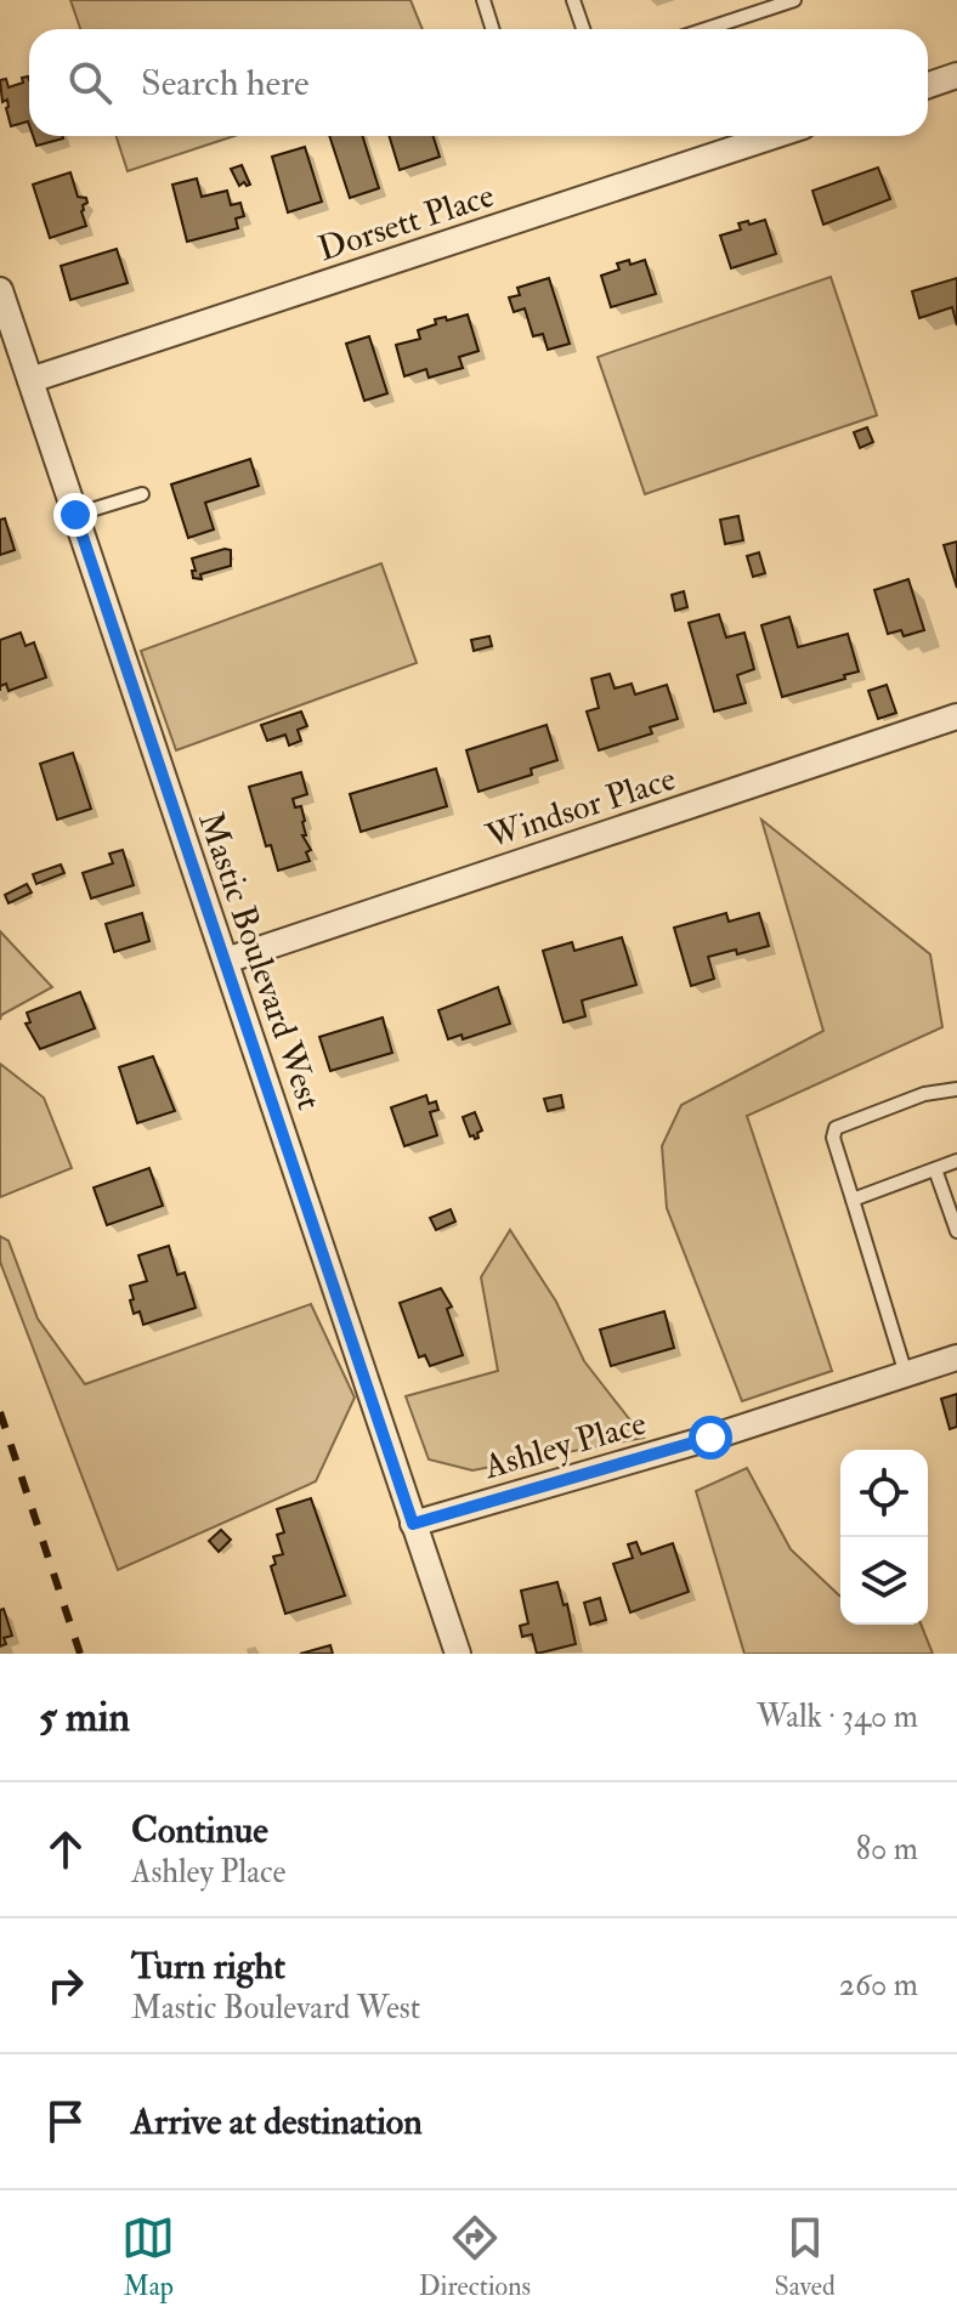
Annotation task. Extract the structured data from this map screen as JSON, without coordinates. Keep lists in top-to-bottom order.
{
  "streets": {
    "street": [
      "Dorsett Place",
      "Windsor Place",
      "Mastic Boulevard West",
      "Ashley Place"
    ]
  },
  "crossings": [
    ["Dorsett Place", "Mastic Boulevard West"],
    ["Windsor Place", "Mastic Boulevard West"],
    ["Mastic Boulevard West", "Ashley Place"]
  ],
  "page": {
    "search": "Search here",
    "heading": ["5 min", "Walk · 340 m"],
    "list": [
      ["Continue", "Ashley Place", "80 m"],
      ["Turn right", "Mastic Boulevard West", "260 m"],
      "Arrive at destination"
    ],
    "nav": ["Map", "Directions", "Saved"]
  }
}
